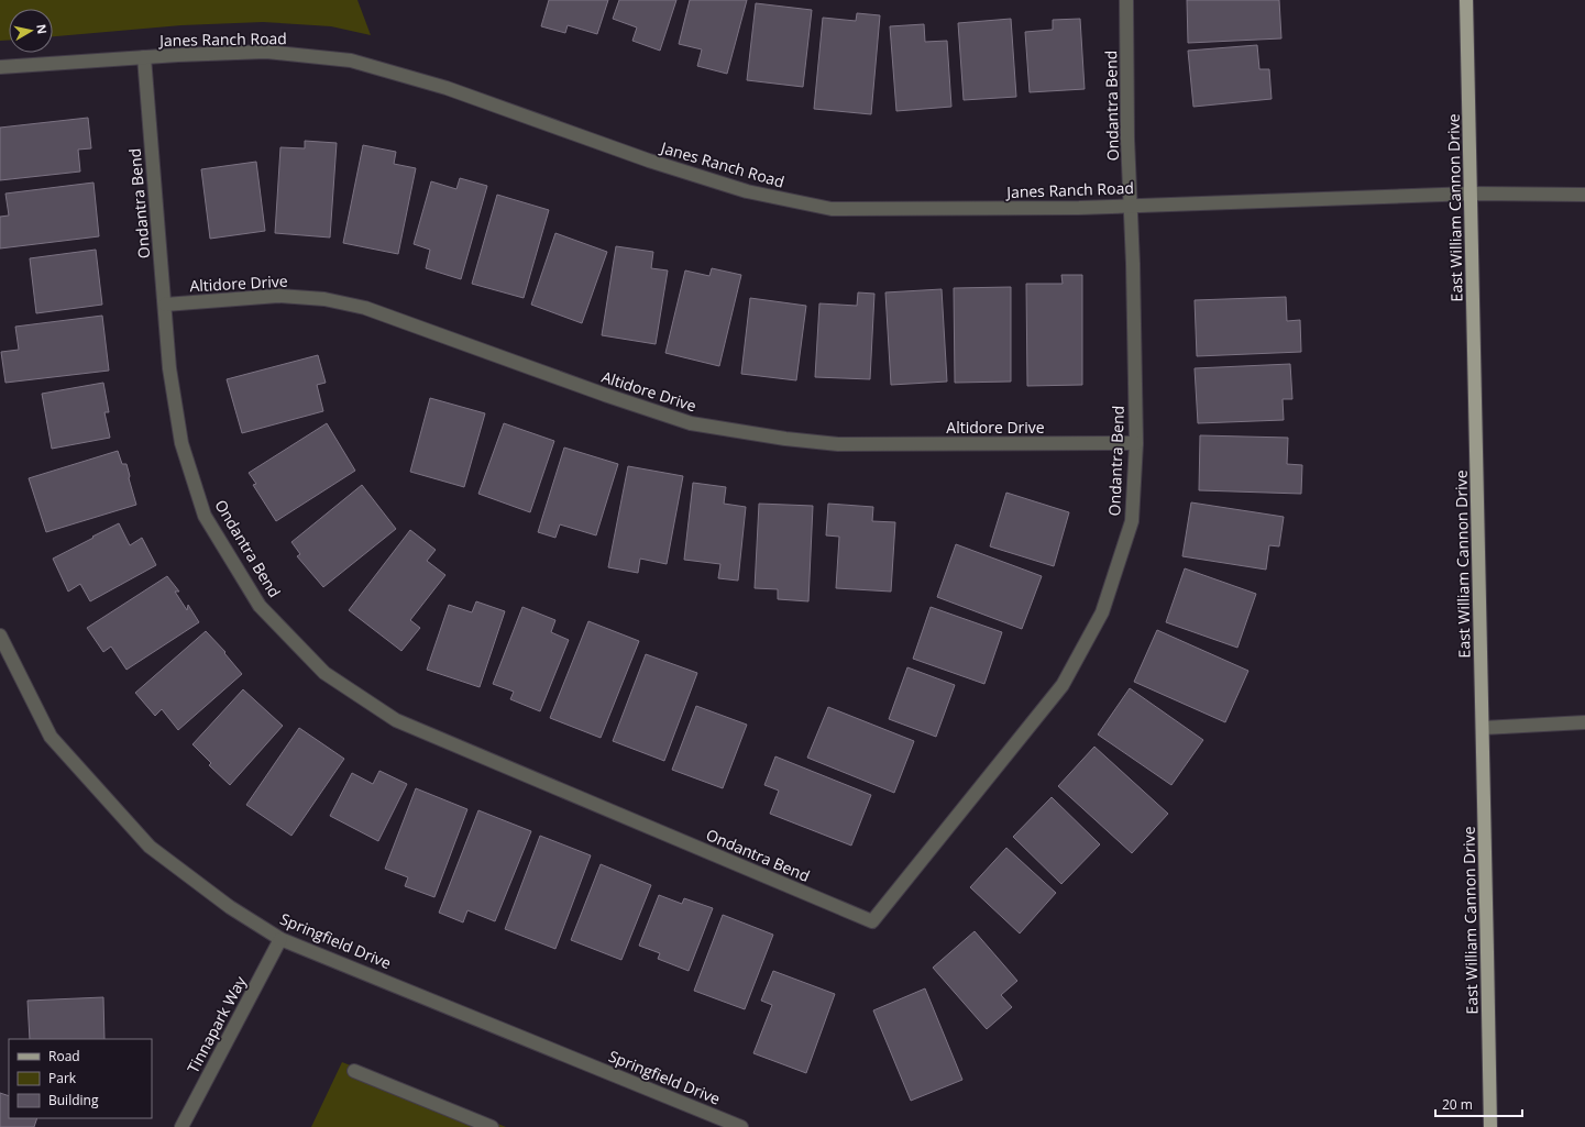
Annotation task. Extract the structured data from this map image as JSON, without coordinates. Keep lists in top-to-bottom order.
{
  "streets": {
    "main road": ["East William Cannon Drive"],
    "street": [
      "Janes Ranch Road",
      "Ondantra Bend",
      "Altidore Drive",
      "Springfield Drive",
      "Tinnapark Way"
    ]
  },
  "crossings": [
    ["Janes Ranch Road", "Ondantra Bend"],
    ["Janes Ranch Road", "East William Cannon Drive"],
    ["Ondantra Bend", "Altidore Drive"],
    ["Springfield Drive", "Tinnapark Way"]
  ],
  "legend": ["Road", "Park", "Building"],
  "scale_bar": "20 m",
  "north": "right"
}
